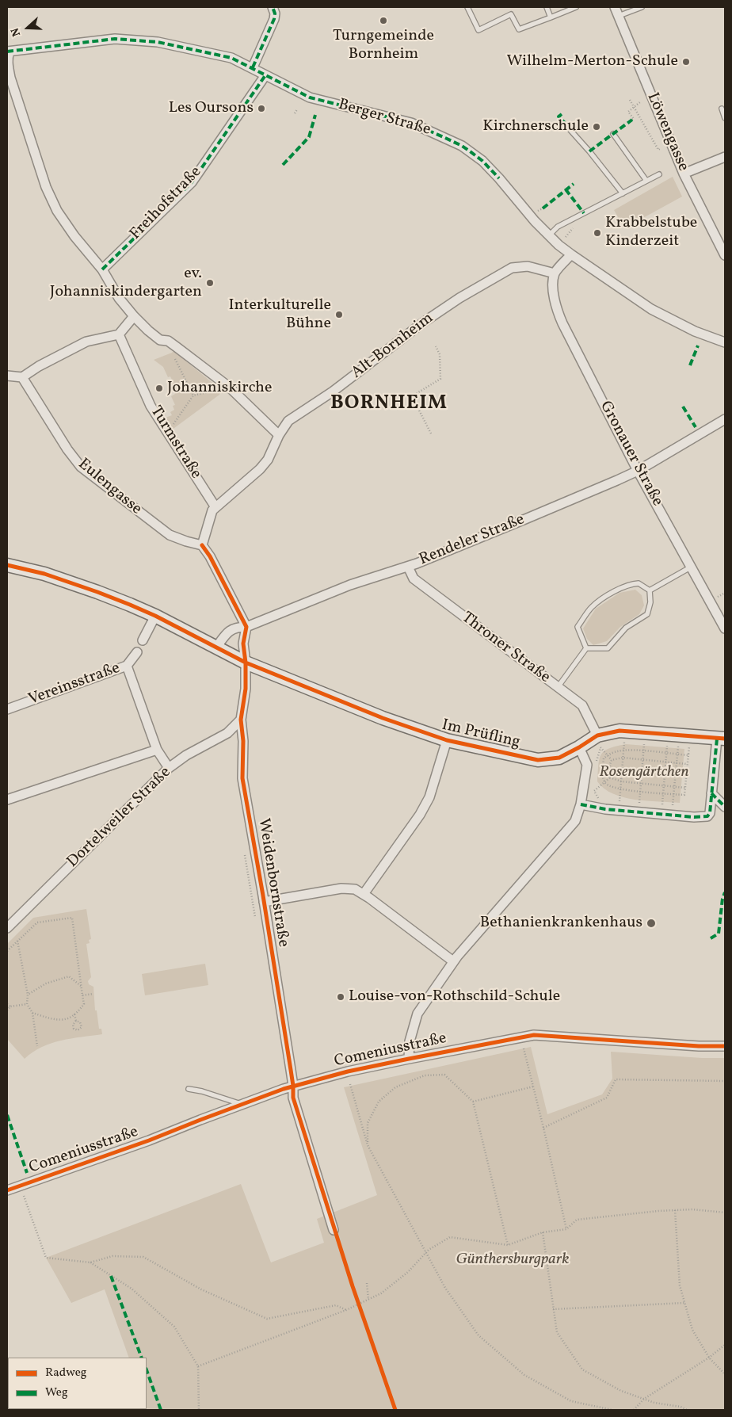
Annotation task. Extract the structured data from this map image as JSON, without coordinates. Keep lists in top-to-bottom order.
{
  "streets": {
    "main road": ["Im Prüfling"],
    "street": [
      "Berger Straße",
      "Löwengasse",
      "Freihofstraße",
      "Alt-Bornheim",
      "Turmstraße",
      "Gronauer Straße",
      "Eulengasse",
      "Rendeler Straße",
      "Throner Straße",
      "Vereinsstraße",
      "Dortelweiler Straße",
      "Weidenbornstraße",
      "Comeniusstraße"
    ]
  },
  "crossings": [
    ["Berger Straße", "Freihofstraße"],
    ["Alt-Bornheim", "Turmstraße"],
    ["Alt-Bornheim", "Gronauer Straße"],
    ["Alt-Bornheim", "Eulengasse"],
    ["Gronauer Straße", "Rendeler Straße"],
    ["Rendeler Straße", "Throner Straße"],
    ["Rendeler Straße", "Im Prüfling"],
    ["Rendeler Straße", "Weidenbornstraße"],
    ["Throner Straße", "Im Prüfling"],
    ["Im Prüfling", "Weidenbornstraße"],
    ["Dortelweiler Straße", "Weidenbornstraße"],
    ["Weidenbornstraße", "Comeniusstraße"]
  ],
  "districts": ["BORNHEIM"],
  "parks": ["Rosengärtchen", "Günthersburgpark"],
  "places": [
    "Turngemeinde Bornheim",
    "Wilhelm-Merton-Schule",
    "Les Oursons",
    "Kirchnerschule",
    "Krabbelstube Kinderzeit",
    "ev. Johanniskindergarten",
    "Interkulturelle Bühne",
    "Johanniskirche",
    "Bethanienkrankenhaus",
    "Louise-von-Rothschild-Schule"
  ],
  "legend": ["Radweg", "Weg"],
  "north": "left"
}
